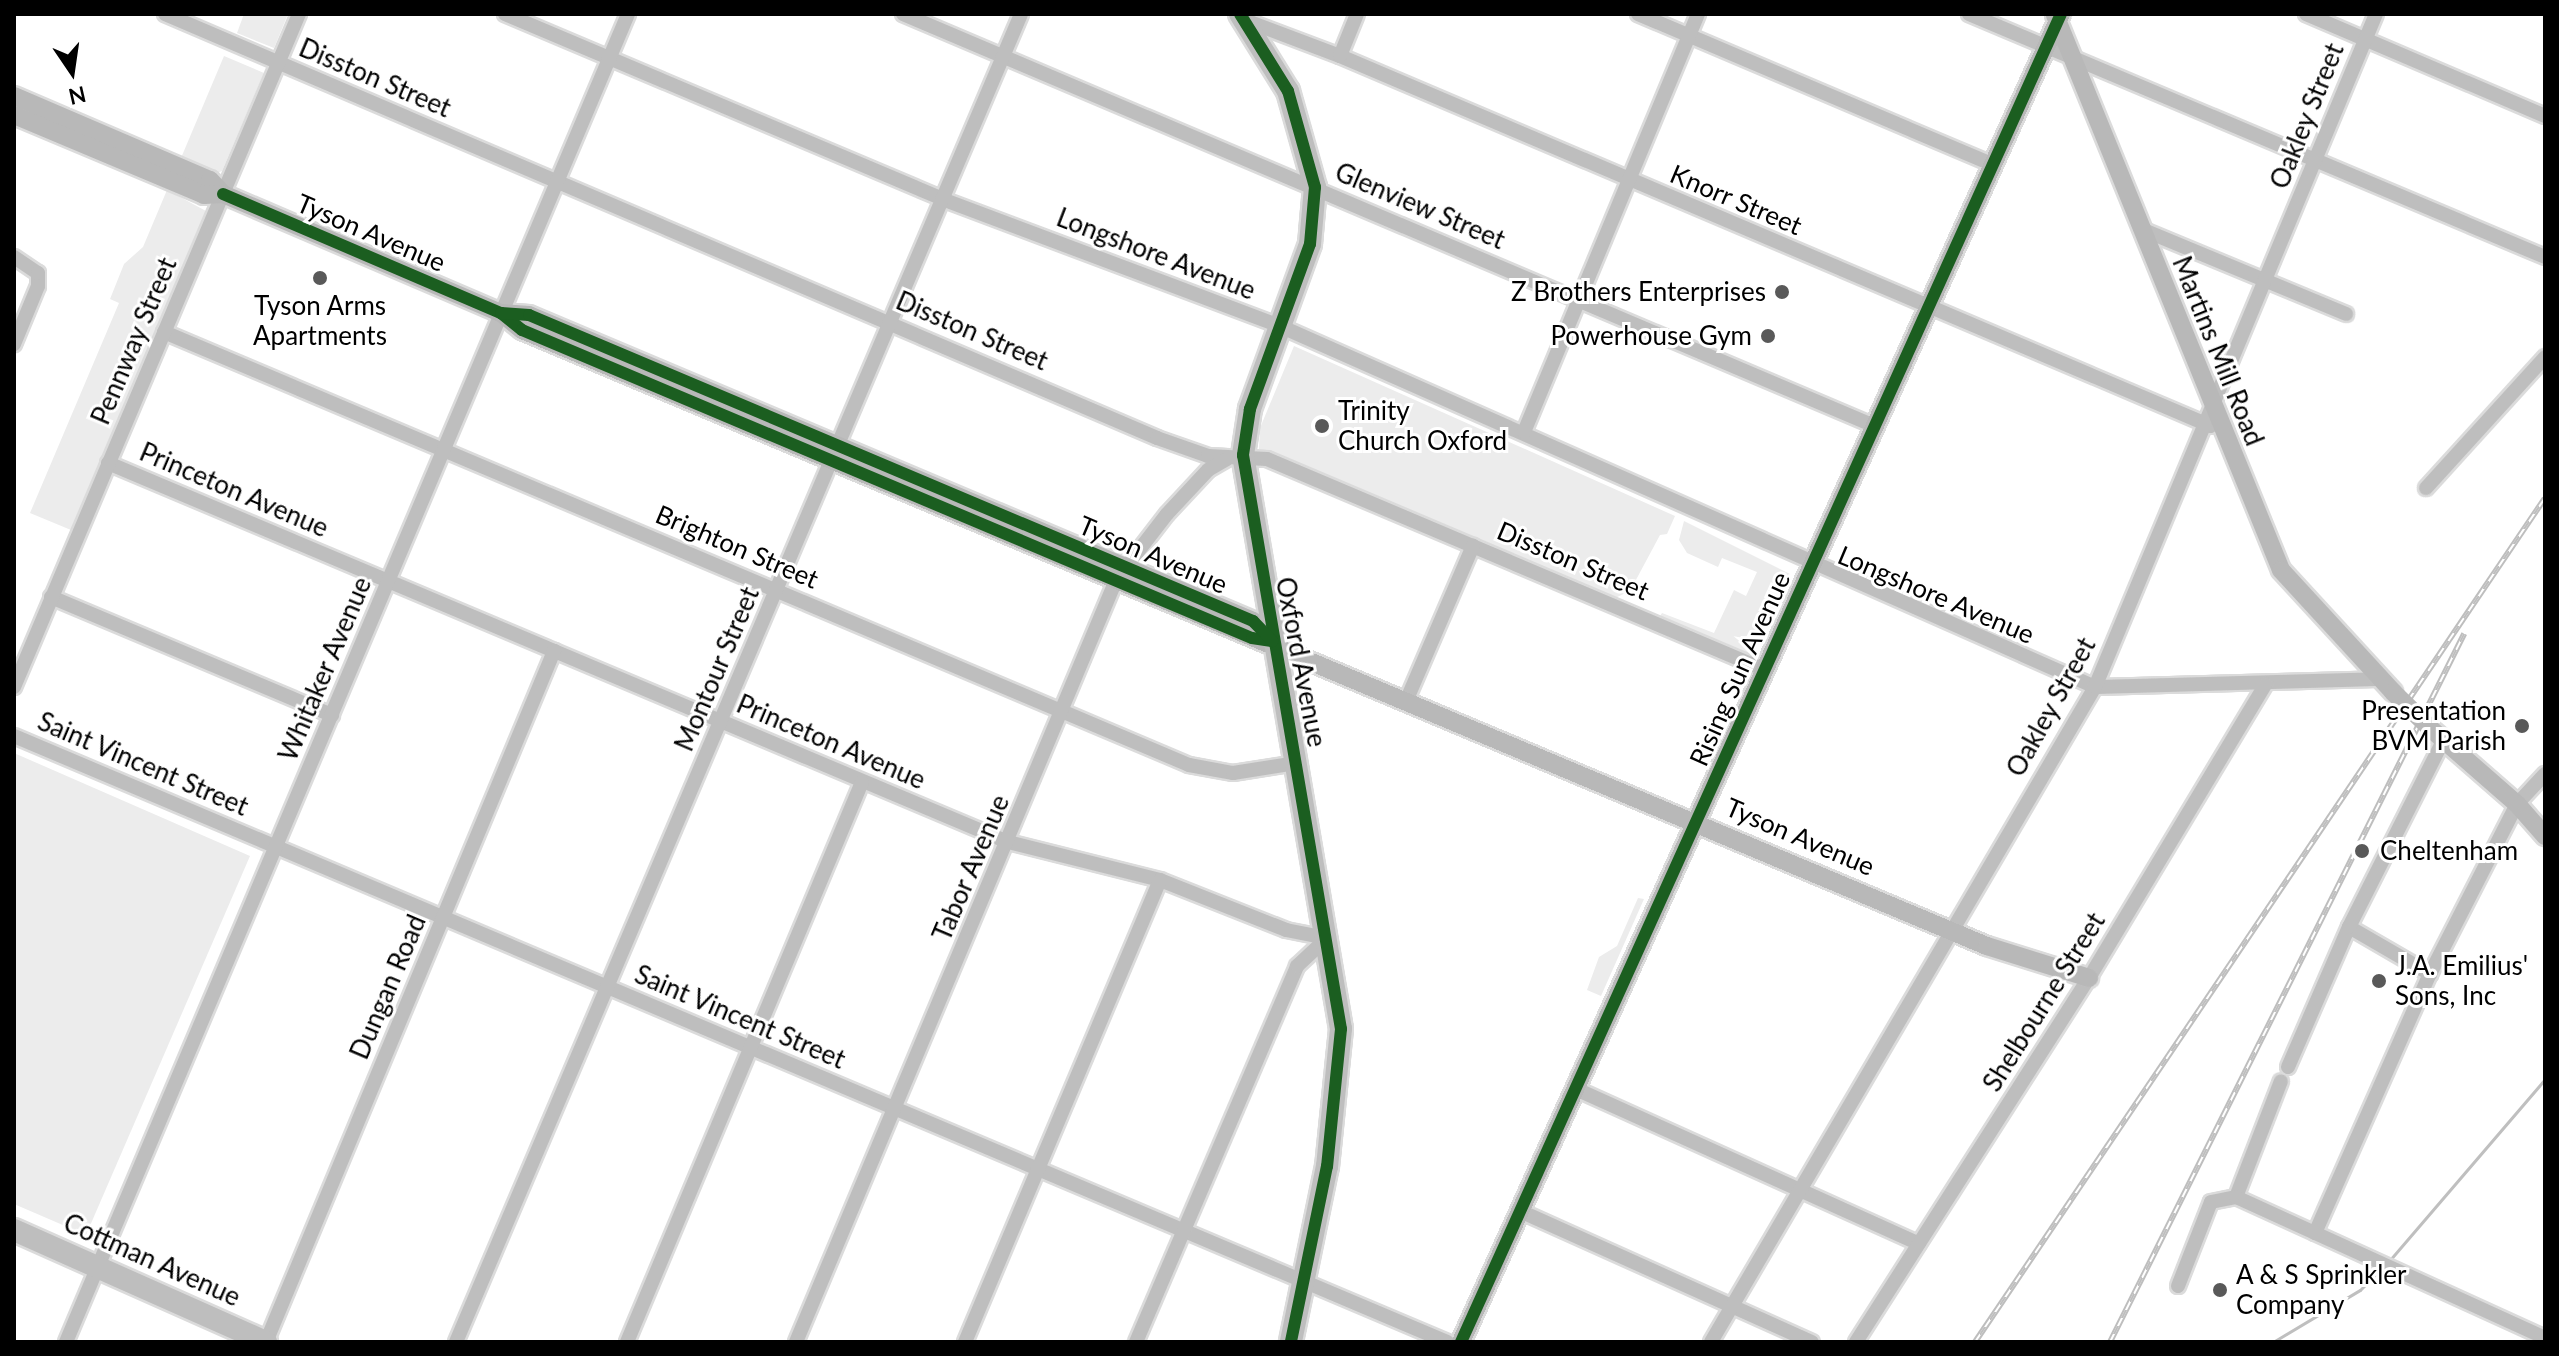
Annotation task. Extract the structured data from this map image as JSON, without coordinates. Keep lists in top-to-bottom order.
{
  "streets": {
    "main road": ["Oxford Avenue", "Cottman Avenue"],
    "street": [
      "Disston Street",
      "Oakley Street",
      "Knorr Street",
      "Glenview Street",
      "Tyson Avenue",
      "Longshore Avenue",
      "Pennway Street",
      "Martins Mill Road",
      "Princeton Avenue",
      "Brighton Street",
      "Whitaker Avenue",
      "Montour Street",
      "Rising Sun Avenue",
      "Saint Vincent Street",
      "Tabor Avenue",
      "Dungan Road",
      "Shelbourne Street"
    ]
  },
  "crossings": [
    ["Disston Street", "Pennway Street"],
    ["Disston Street", "Oxford Avenue"],
    ["Disston Street", "Whitaker Avenue"],
    ["Disston Street", "Montour Street"],
    ["Disston Street", "Rising Sun Avenue"],
    ["Disston Street", "Tabor Avenue"],
    ["Oakley Street", "Knorr Street"],
    ["Oakley Street", "Tyson Avenue"],
    ["Oakley Street", "Longshore Avenue"],
    ["Oakley Street", "Martins Mill Road"],
    ["Knorr Street", "Martins Mill Road"],
    ["Knorr Street", "Oxford Avenue"],
    ["Knorr Street", "Rising Sun Avenue"],
    ["Glenview Street", "Oxford Avenue"],
    ["Glenview Street", "Montour Street"],
    ["Glenview Street", "Rising Sun Avenue"],
    ["Tyson Avenue", "Pennway Street"],
    ["Tyson Avenue", "Oxford Avenue"],
    ["Tyson Avenue", "Whitaker Avenue"],
    ["Tyson Avenue", "Montour Street"],
    ["Tyson Avenue", "Rising Sun Avenue"],
    ["Tyson Avenue", "Tabor Avenue"],
    ["Tyson Avenue", "Shelbourne Street"],
    ["Longshore Avenue", "Martins Mill Road"],
    ["Longshore Avenue", "Oxford Avenue"],
    ["Longshore Avenue", "Whitaker Avenue"],
    ["Longshore Avenue", "Montour Street"],
    ["Longshore Avenue", "Rising Sun Avenue"],
    ["Longshore Avenue", "Shelbourne Street"],
    ["Pennway Street", "Princeton Avenue"],
    ["Pennway Street", "Brighton Street"],
    ["Martins Mill Road", "Rising Sun Avenue"],
    ["Princeton Avenue", "Oxford Avenue"],
    ["Princeton Avenue", "Whitaker Avenue"],
    ["Princeton Avenue", "Montour Street"],
    ["Princeton Avenue", "Tabor Avenue"],
    ["Princeton Avenue", "Dungan Road"],
    ["Brighton Street", "Oxford Avenue"],
    ["Brighton Street", "Whitaker Avenue"],
    ["Brighton Street", "Montour Street"],
    ["Brighton Street", "Tabor Avenue"],
    ["Oxford Avenue", "Saint Vincent Street"],
    ["Oxford Avenue", "Tabor Avenue"],
    ["Whitaker Avenue", "Saint Vincent Street"],
    ["Whitaker Avenue", "Cottman Avenue"],
    ["Montour Street", "Saint Vincent Street"],
    ["Saint Vincent Street", "Tabor Avenue"],
    ["Saint Vincent Street", "Dungan Road"],
    ["Dungan Road", "Cottman Avenue"]
  ],
  "places": [
    "Tyson Arms Apartments",
    "Z Brothers Enterprises",
    "Powerhouse Gym",
    "Trinity Church Oxford",
    "Presentation BVM Parish",
    "Cheltenham",
    "J.A. Emilius' Sons, Inc",
    "A & S Sprinkler Company"
  ],
  "north": "bottom"
}
